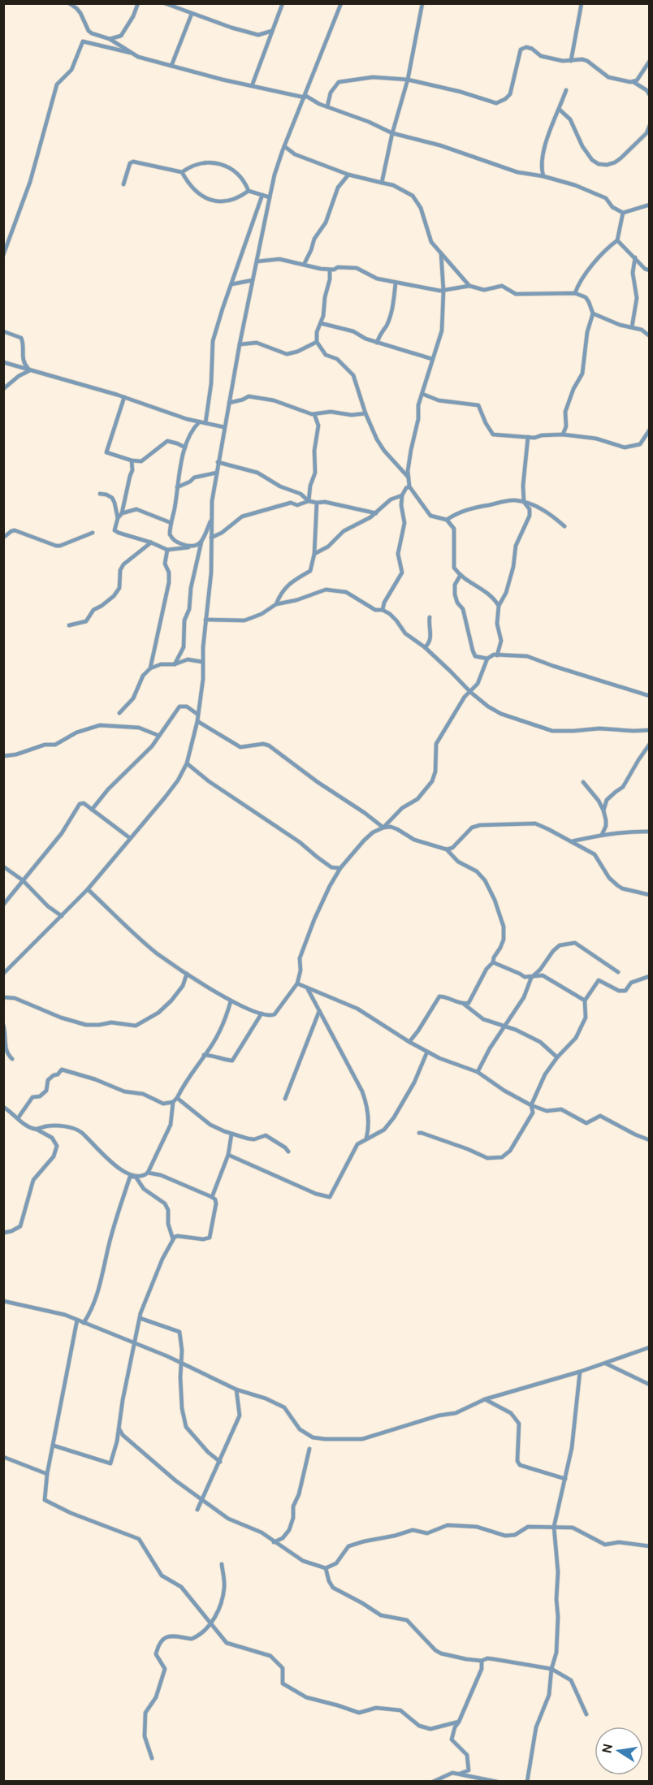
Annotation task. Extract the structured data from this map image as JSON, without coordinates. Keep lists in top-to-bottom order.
{
  "north": "left"
}
